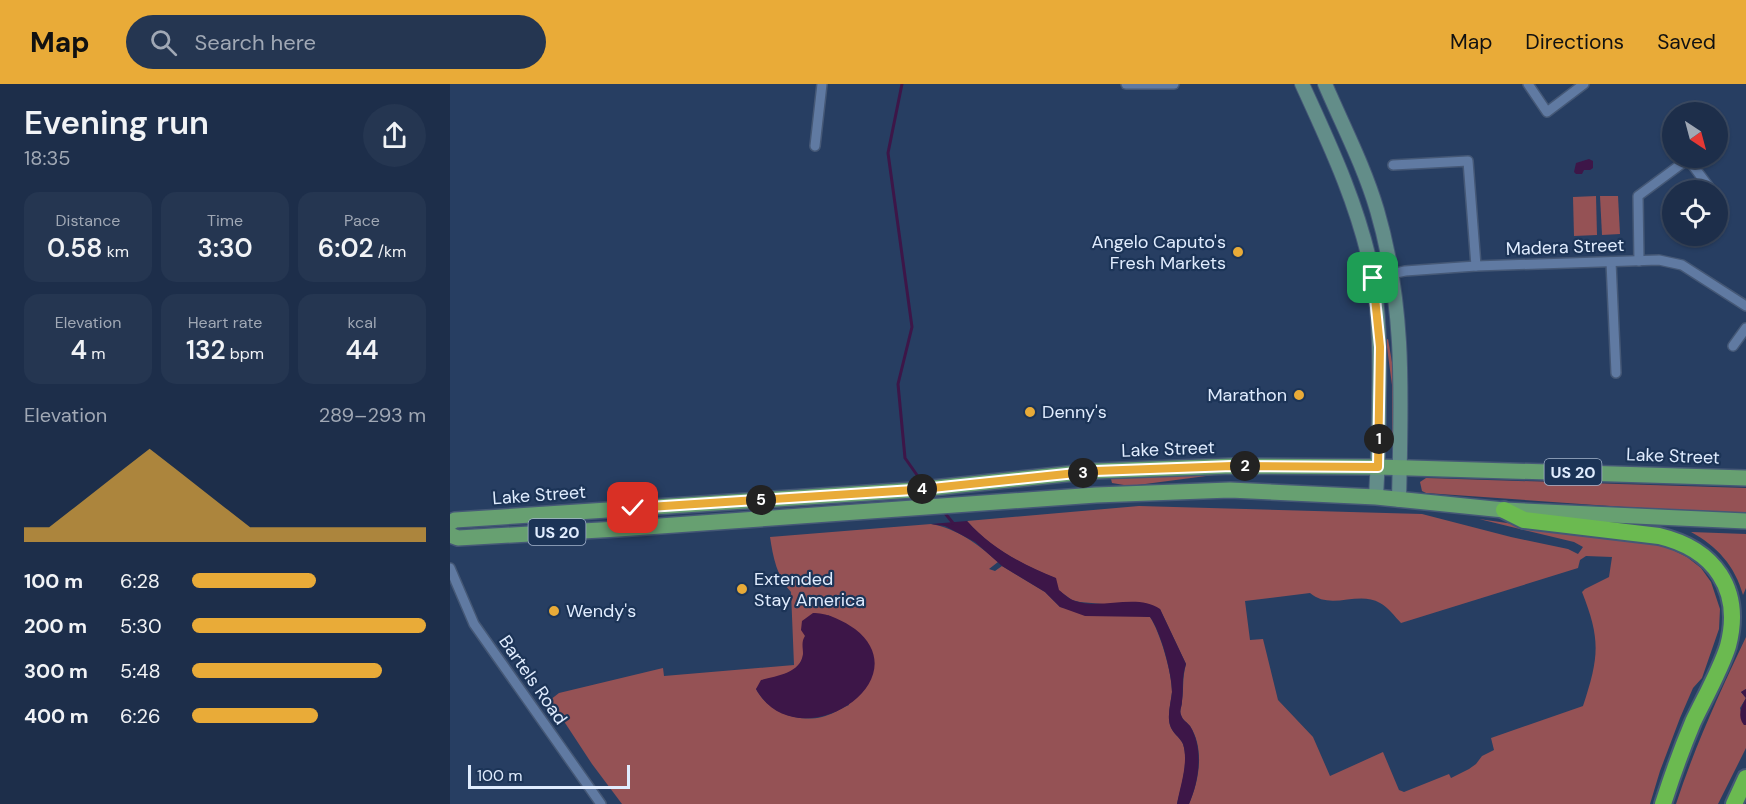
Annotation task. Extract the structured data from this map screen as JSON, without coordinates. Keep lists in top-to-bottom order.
{
  "streets": {
    "main road": ["Lake Street", "US 20"],
    "street": ["Madera Street", "Bartels Road"]
  },
  "places": [
    "Angelo Caputo's Fresh Markets",
    "Marathon",
    "Denny's",
    "Extended Stay America",
    "Wendy's"
  ],
  "scale_bar": "100 m",
  "north": "bottom right",
  "page": {
    "header": "Map",
    "search": "Search here",
    "nav": ["Map", "Directions", "Saved"],
    "heading": ["Evening run", "18:35"],
    "stats": [
      ["Distance", "0.58 km"],
      ["Time", "3:30"],
      ["Pace", "6:02 /km"],
      ["Elevation", "4 m"],
      ["Heart rate", "132 bpm"],
      ["kcal", "44"]
    ],
    "chart": ["Elevation", "289–293 m"],
    "pins": [
      "1",
      "2",
      "3",
      "4",
      "5"
    ],
    "list": [
      {
        "name": "100 m",
        "note": "6:28"
      },
      {
        "name": "200 m",
        "note": "5:30"
      },
      {
        "name": "300 m",
        "note": "5:48"
      },
      {
        "name": "400 m",
        "note": "6:26"
      }
    ],
    "scale": "100 m"
  }
}
